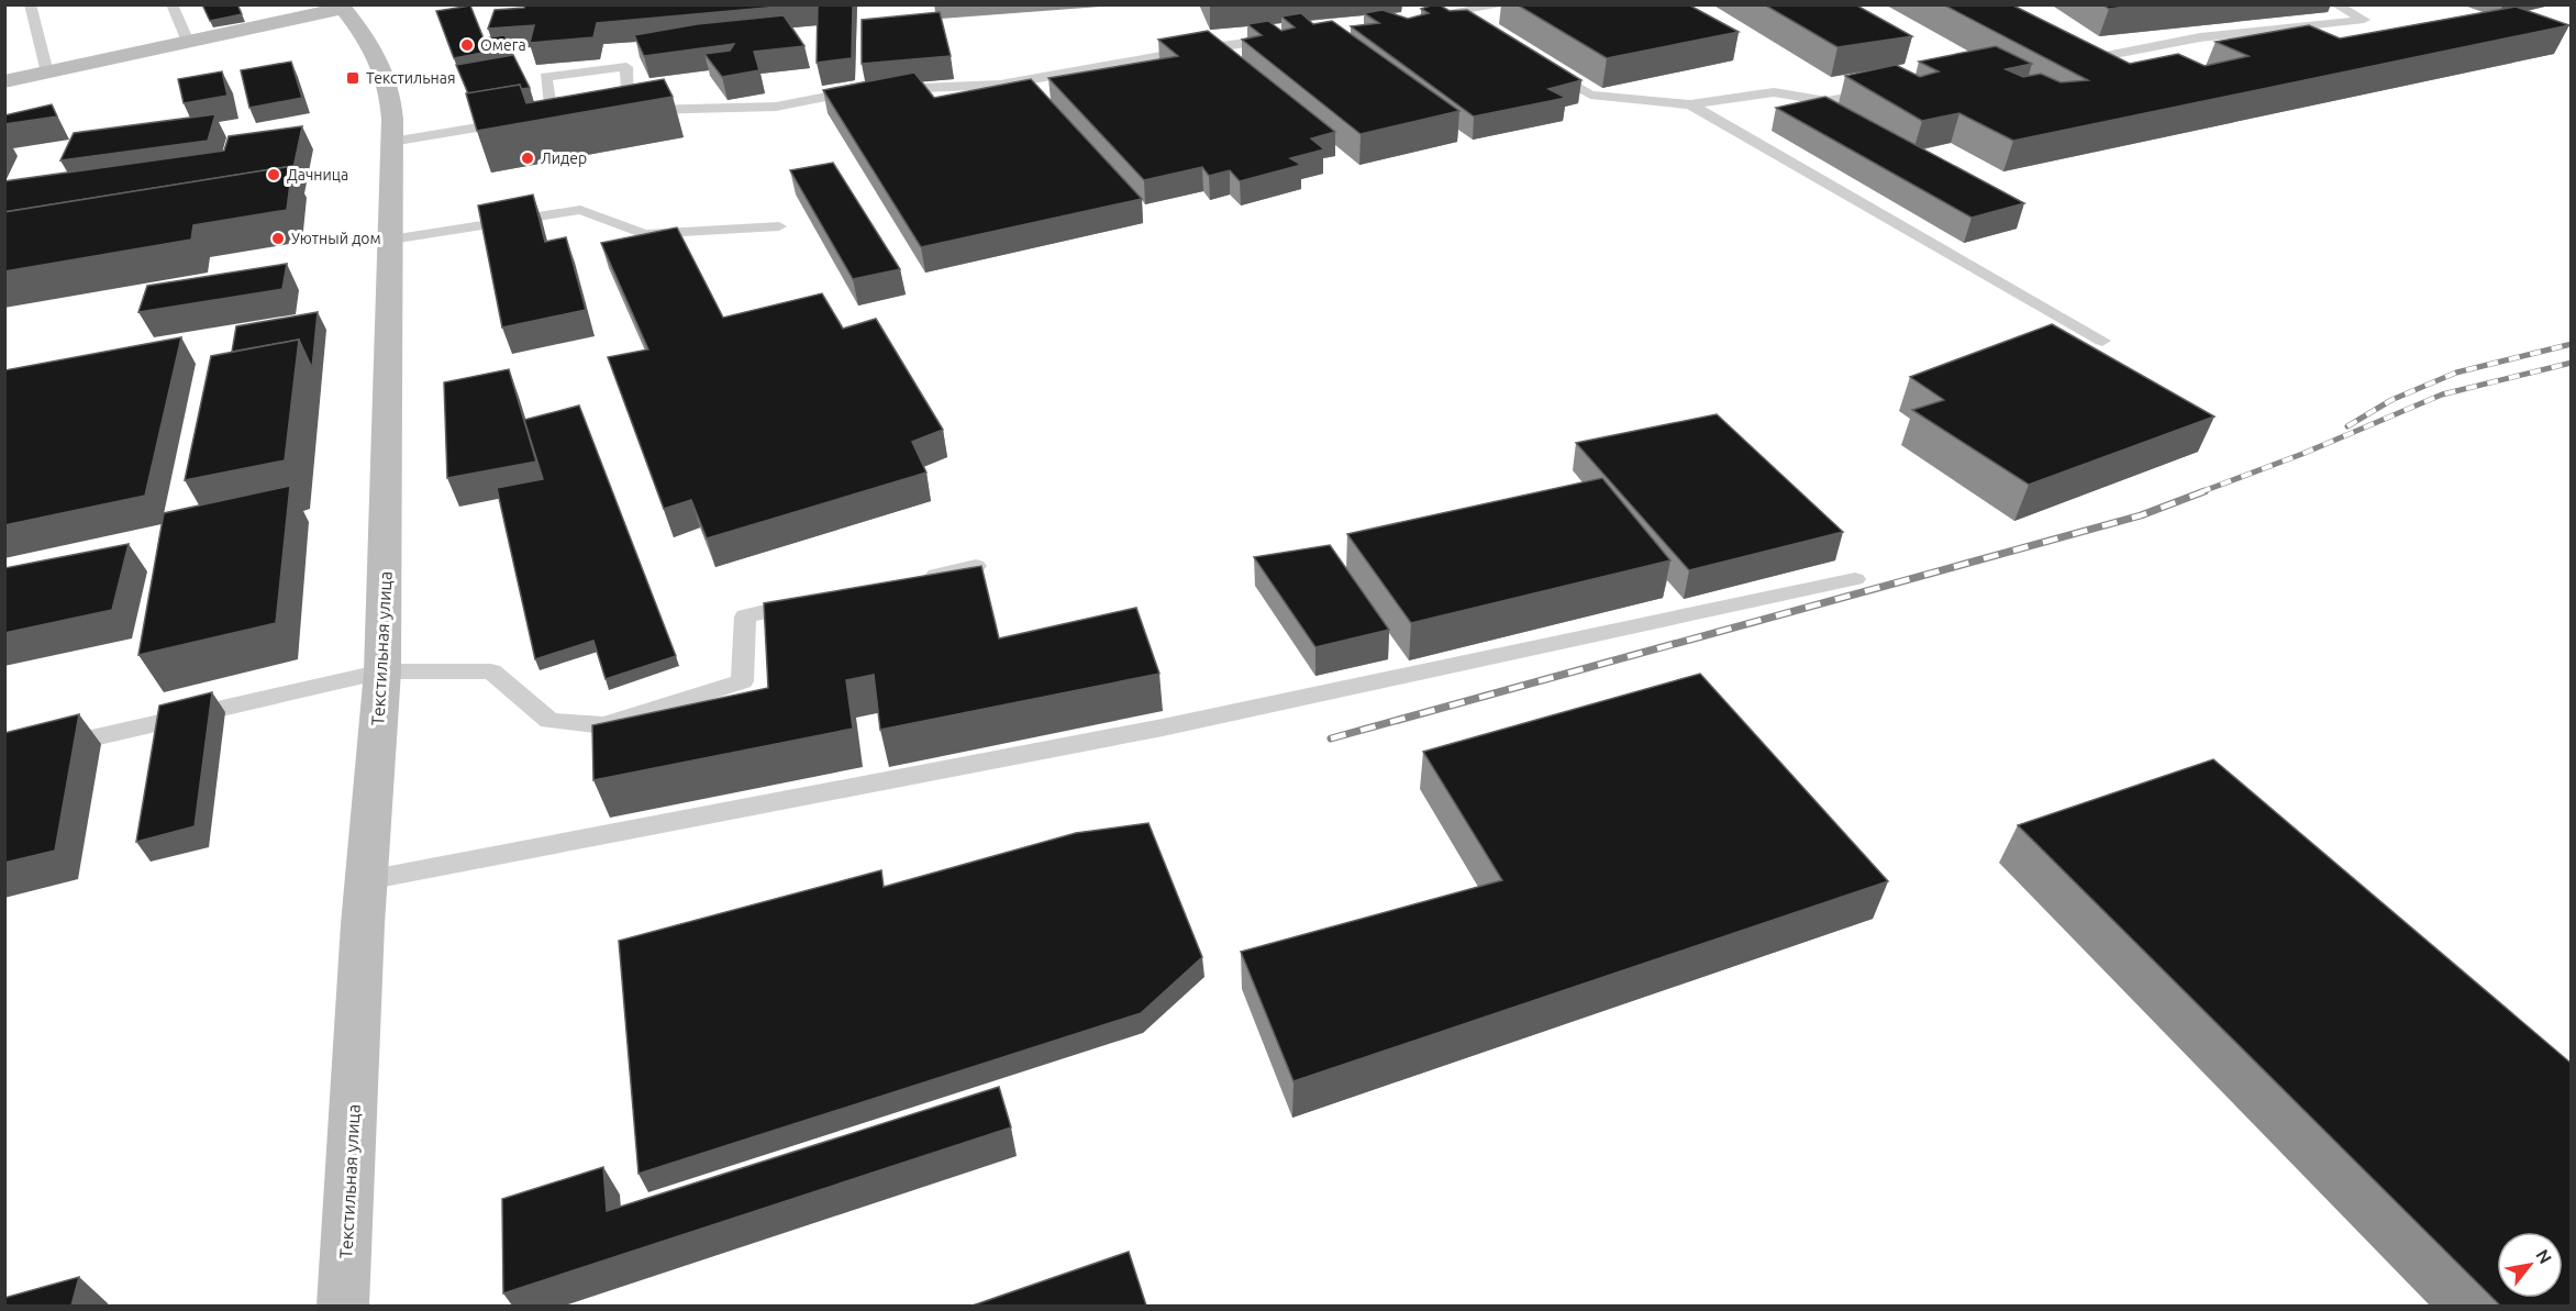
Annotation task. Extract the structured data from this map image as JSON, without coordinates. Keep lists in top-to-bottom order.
{
  "streets": {
    "main road": ["Текстильная улица"]
  },
  "places": {
    "other": [
      "Омега",
      "Лидер",
      "Дачница",
      "Уютный дом"
    ],
    "transit": ["Текстильная"]
  },
  "north": "top right"
}
